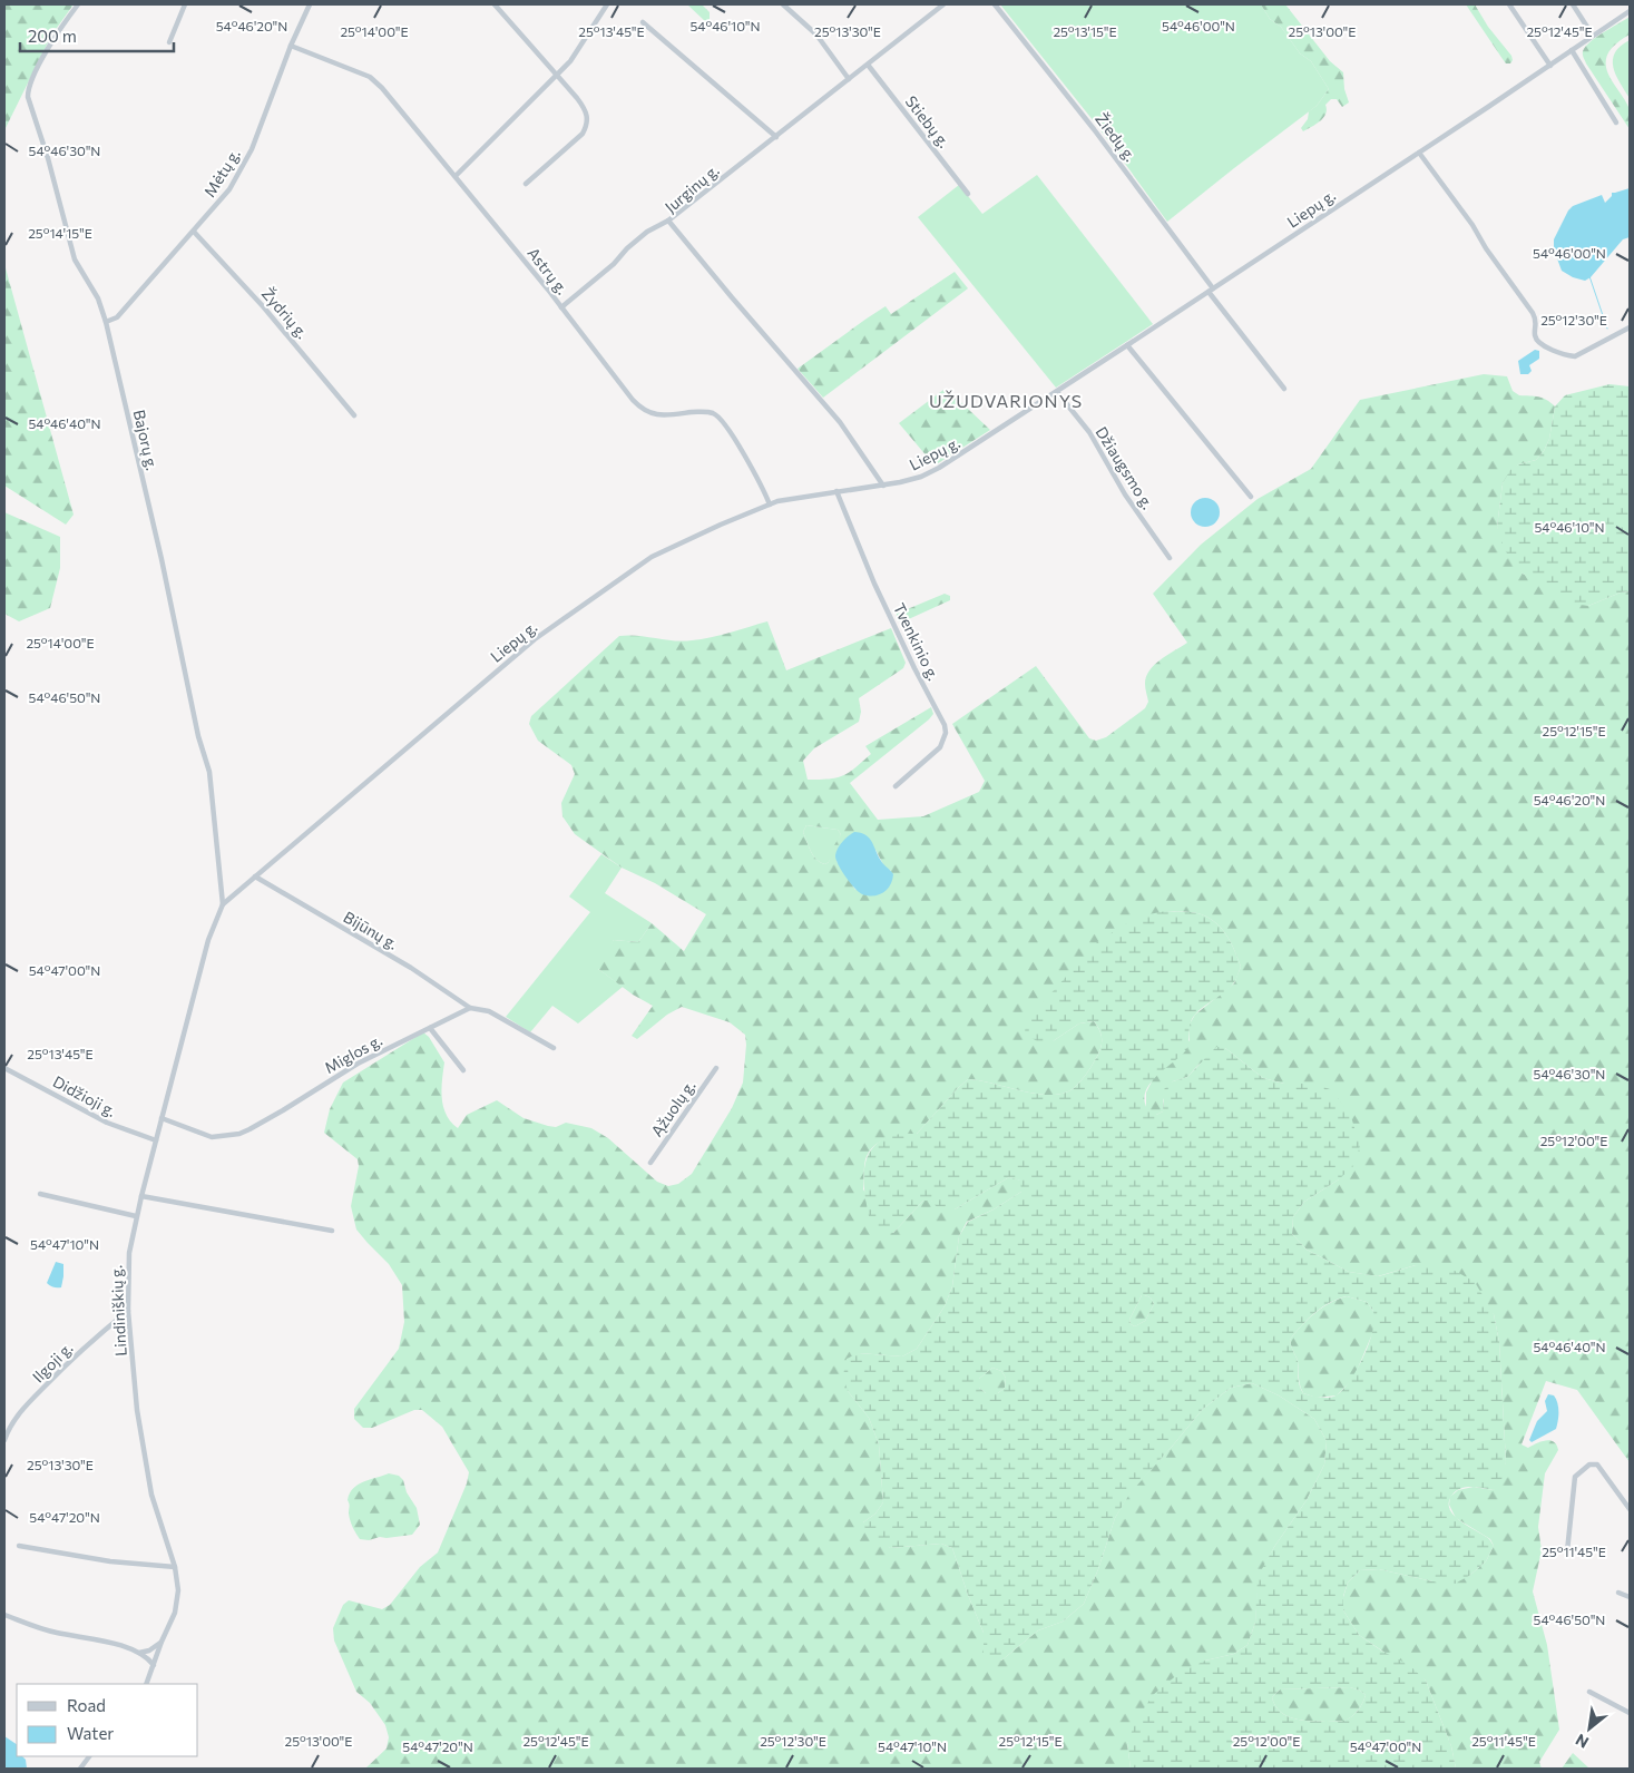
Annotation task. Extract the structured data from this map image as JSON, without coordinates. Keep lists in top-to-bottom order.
{
  "streets": {
    "street": [
      "Stiebų g.",
      "Žiedų g.",
      "Mėtų g.",
      "Jurginų g.",
      "Liepų g.",
      "Astrų g.",
      "Žydrių g.",
      "Bajorų g.",
      "Džiaugsmo g.",
      "Tvenkinio g.",
      "Bijūnų g.",
      "Miglos g.",
      "Didžioji g.",
      "Ąžuolų g.",
      "Lindiniškių g.",
      "Ilgoji g."
    ]
  },
  "crossings": [
    ["Stiebų g.", "Jurginų g."],
    ["Žiedų g.", "Liepų g."],
    ["Mėtų g.", "Astrų g."],
    ["Mėtų g.", "Žydrių g."],
    ["Mėtų g.", "Bajorų g."],
    ["Jurginų g.", "Liepų g."],
    ["Liepų g.", "Astrų g."],
    ["Liepų g.", "Bajorų g."],
    ["Liepų g.", "Džiaugsmo g."],
    ["Liepų g.", "Tvenkinio g."],
    ["Liepų g.", "Bijūnų g."],
    ["Liepų g.", "Lindiniškių g."],
    ["Bajorų g.", "Lindiniškių g."],
    ["Bijūnų g.", "Miglos g."],
    ["Miglos g.", "Lindiniškių g."],
    ["Didžioji g.", "Lindiniškių g."],
    ["Lindiniškių g.", "Ilgoji g."]
  ],
  "districts": ["UŽUDVARIONYS"],
  "legend": ["Road", "Water"],
  "scale_bar": "200 m",
  "north": "bottom left",
  "coordinates": [
    "54°46'20\"N",
    "54°46'10\"N",
    "54°46'00\"N",
    "25°14'00\"E",
    "25°13'45\"E",
    "25°13'30\"E",
    "25°13'15\"E",
    "25°13'00\"E",
    "25°12'45\"E",
    "54°46'30\"N",
    "25°14'15\"E",
    "25°12'30\"E",
    "54°46'40\"N",
    "54°46'50\"N",
    "25°12'15\"E",
    "54°47'00\"N",
    "25°12'00\"E",
    "54°47'10\"N",
    "54°47'20\"N",
    "25°11'45\"E"
  ]
}
